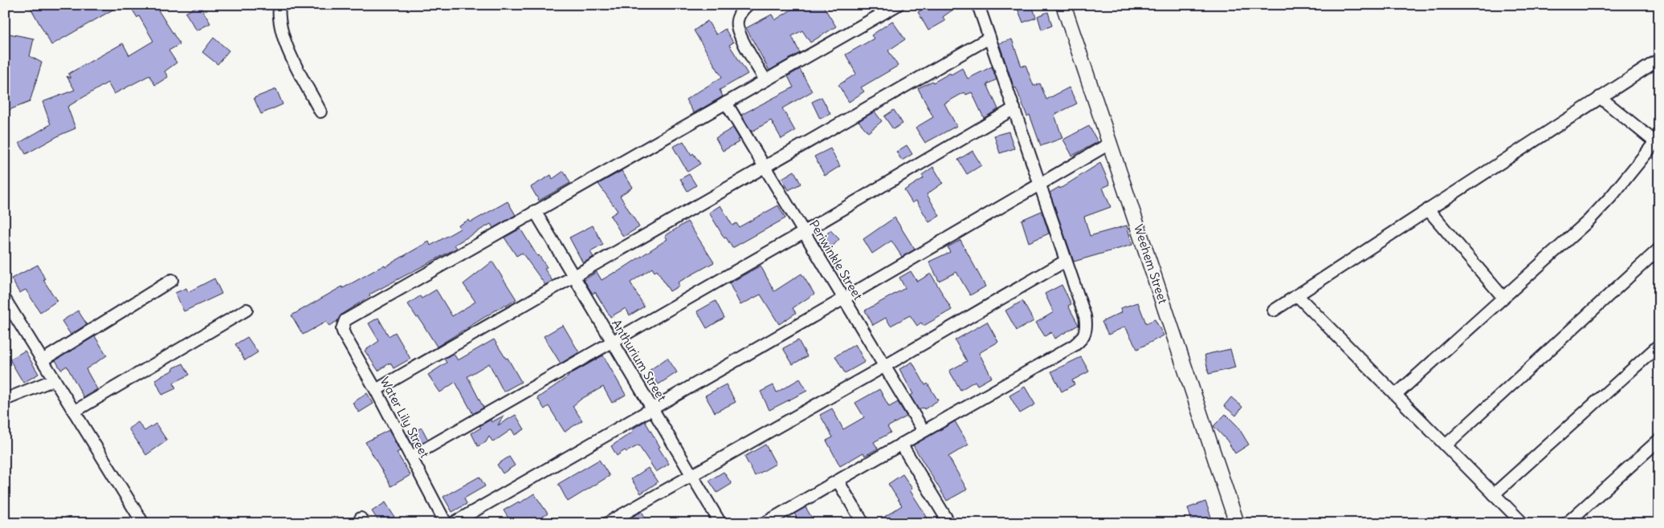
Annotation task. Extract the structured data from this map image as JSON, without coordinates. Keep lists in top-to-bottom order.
{
  "streets": {
    "street": [
      "Periwinkle Street",
      "Weehem Street",
      "Anthurium Street",
      "Water Lily Street"
    ]
  },
  "crossings": [
    ["Anthurium Street", "Water Lily Street"]
  ]
}
